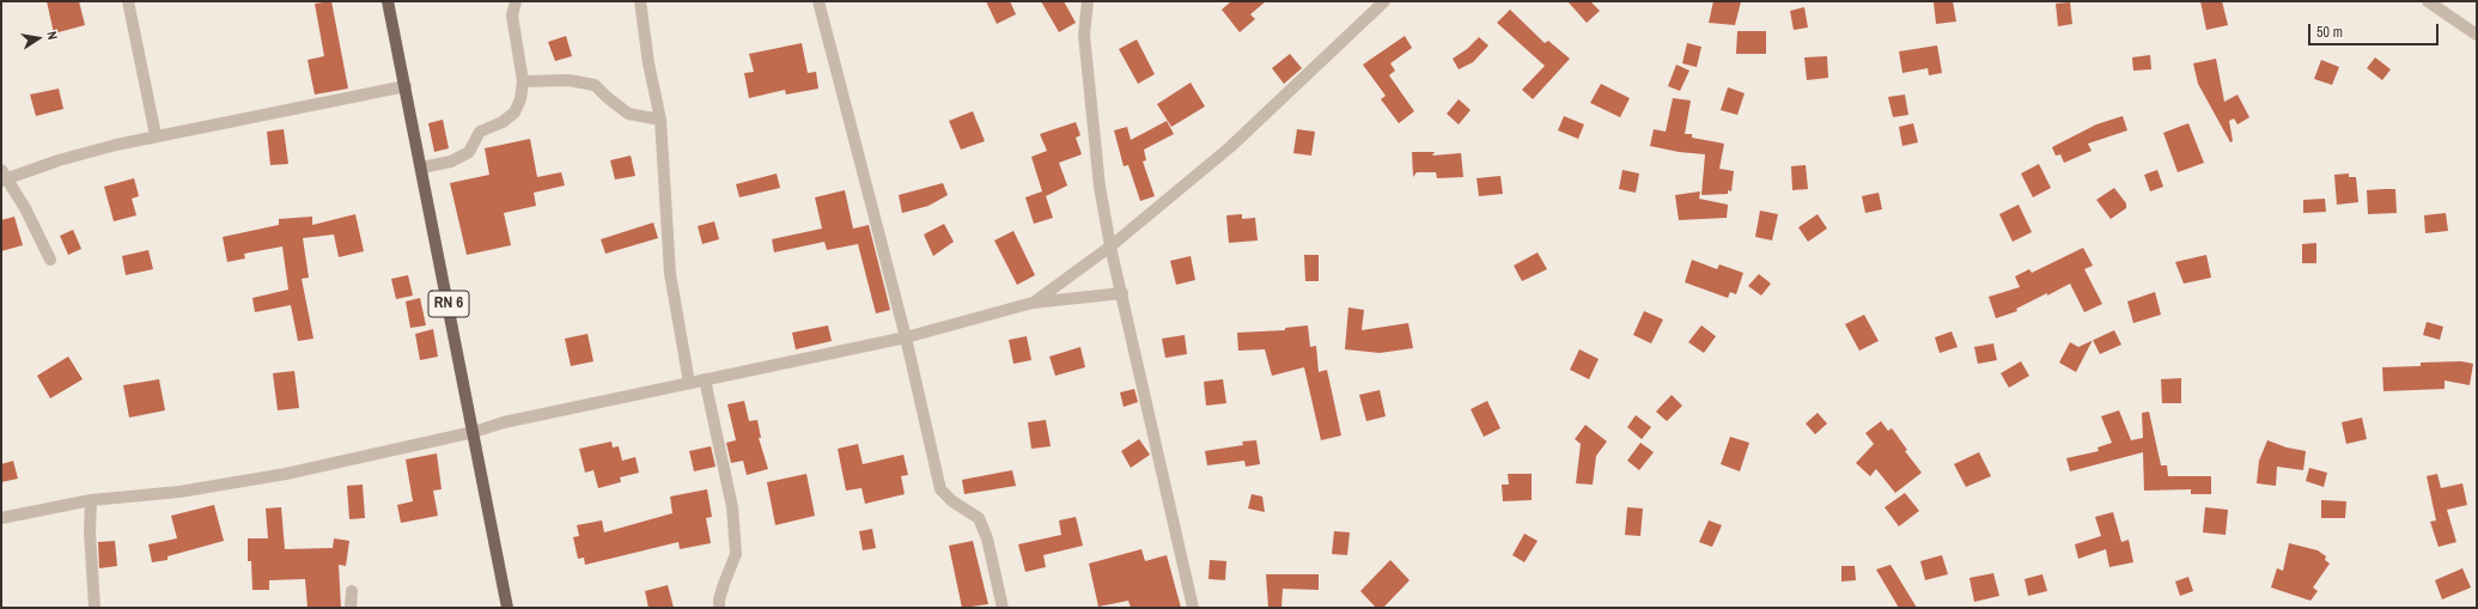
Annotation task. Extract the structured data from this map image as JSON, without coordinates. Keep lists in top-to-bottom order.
{
  "streets": {
    "main road": ["RN 6"]
  },
  "scale_bar": "50 m",
  "north": "right"
}
